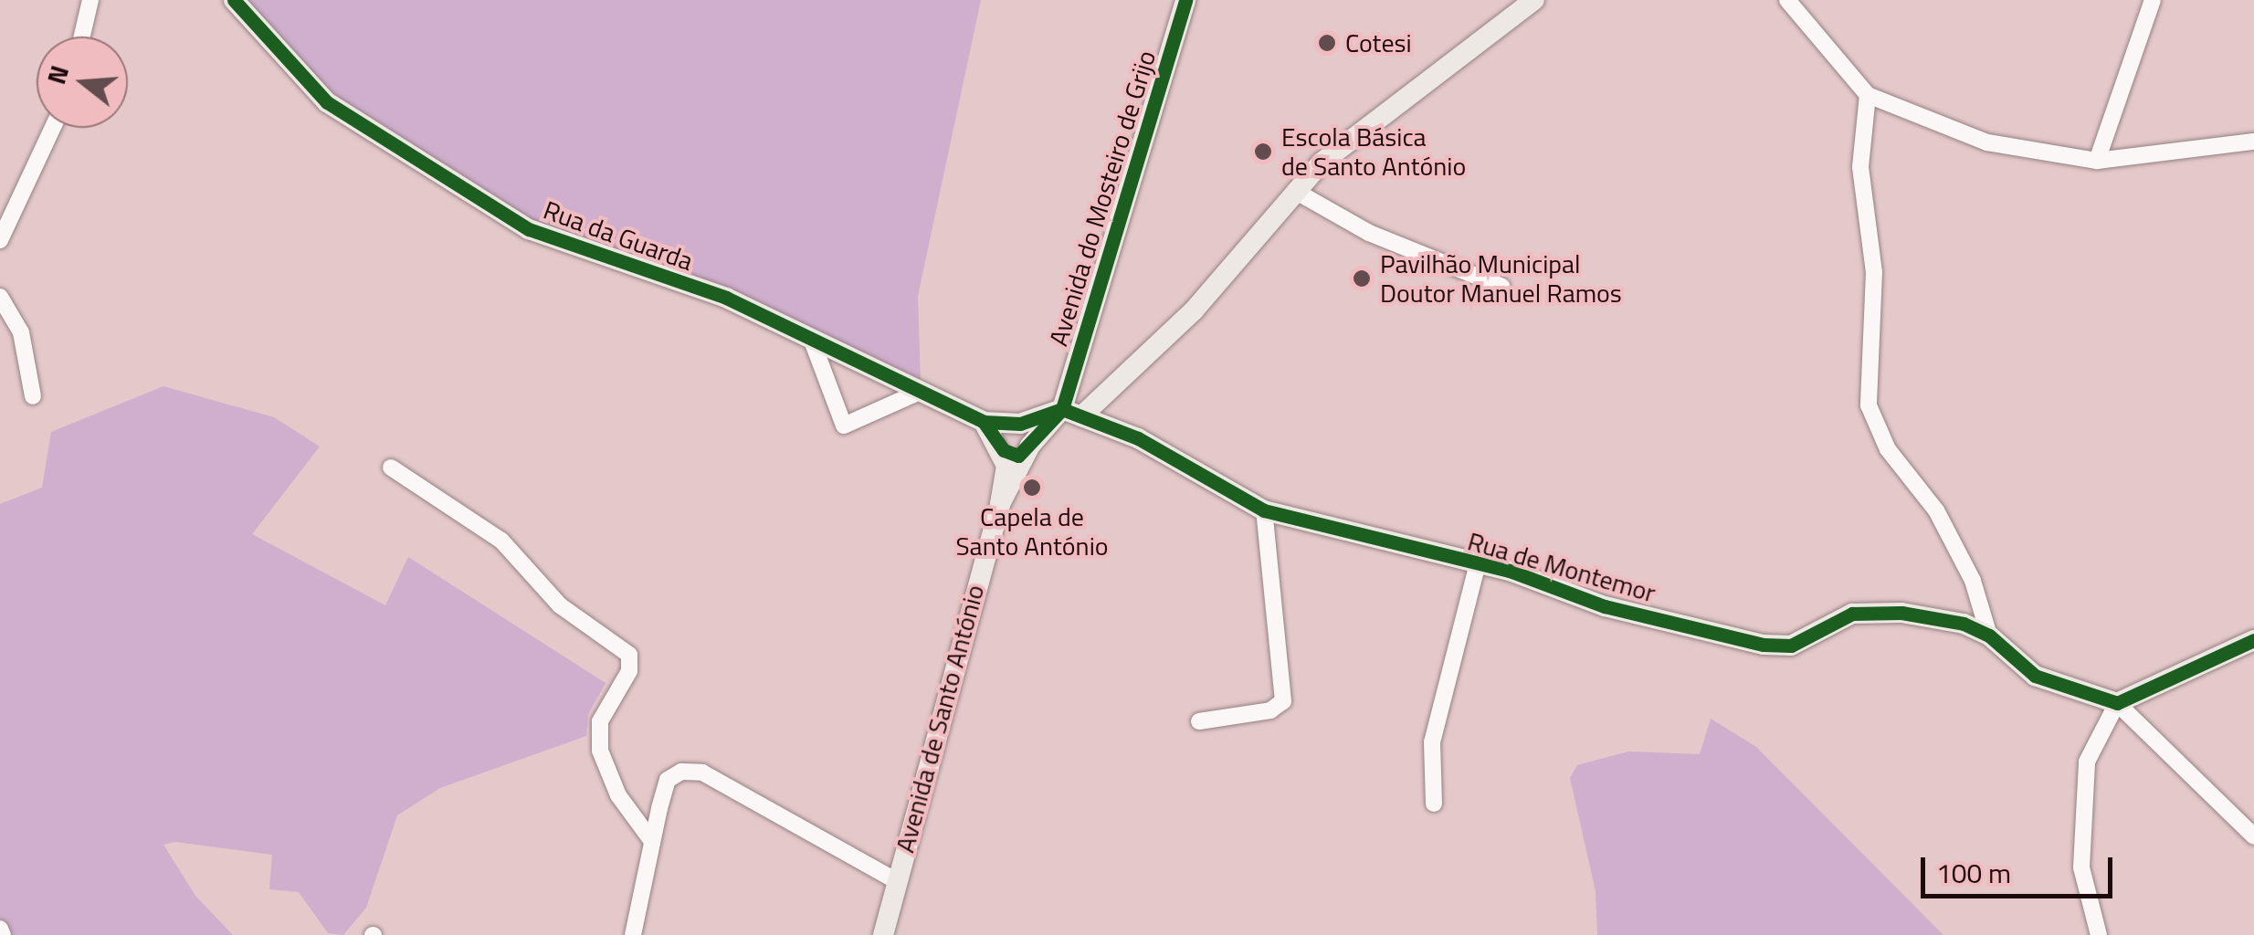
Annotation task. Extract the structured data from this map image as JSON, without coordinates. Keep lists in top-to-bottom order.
{
  "streets": {
    "main road": [
      "Avenida do Mosteiro de Grijo",
      "Rua da Guarda",
      "Rua de Montemor",
      "Avenida de Santo António"
    ]
  },
  "crossings": [
    ["Avenida do Mosteiro de Grijo", "Rua da Guarda"],
    ["Avenida do Mosteiro de Grijo", "Rua de Montemor"],
    ["Avenida do Mosteiro de Grijo", "Avenida de Santo António"],
    ["Rua da Guarda", "Avenida de Santo António"]
  ],
  "places": [
    "Cotesi",
    "Escola Básica de Santo António",
    "Pavilhão Municipal Doutor Manuel Ramos",
    "Capela de Santo António"
  ],
  "scale_bar": "100 m",
  "north": "left"
}
